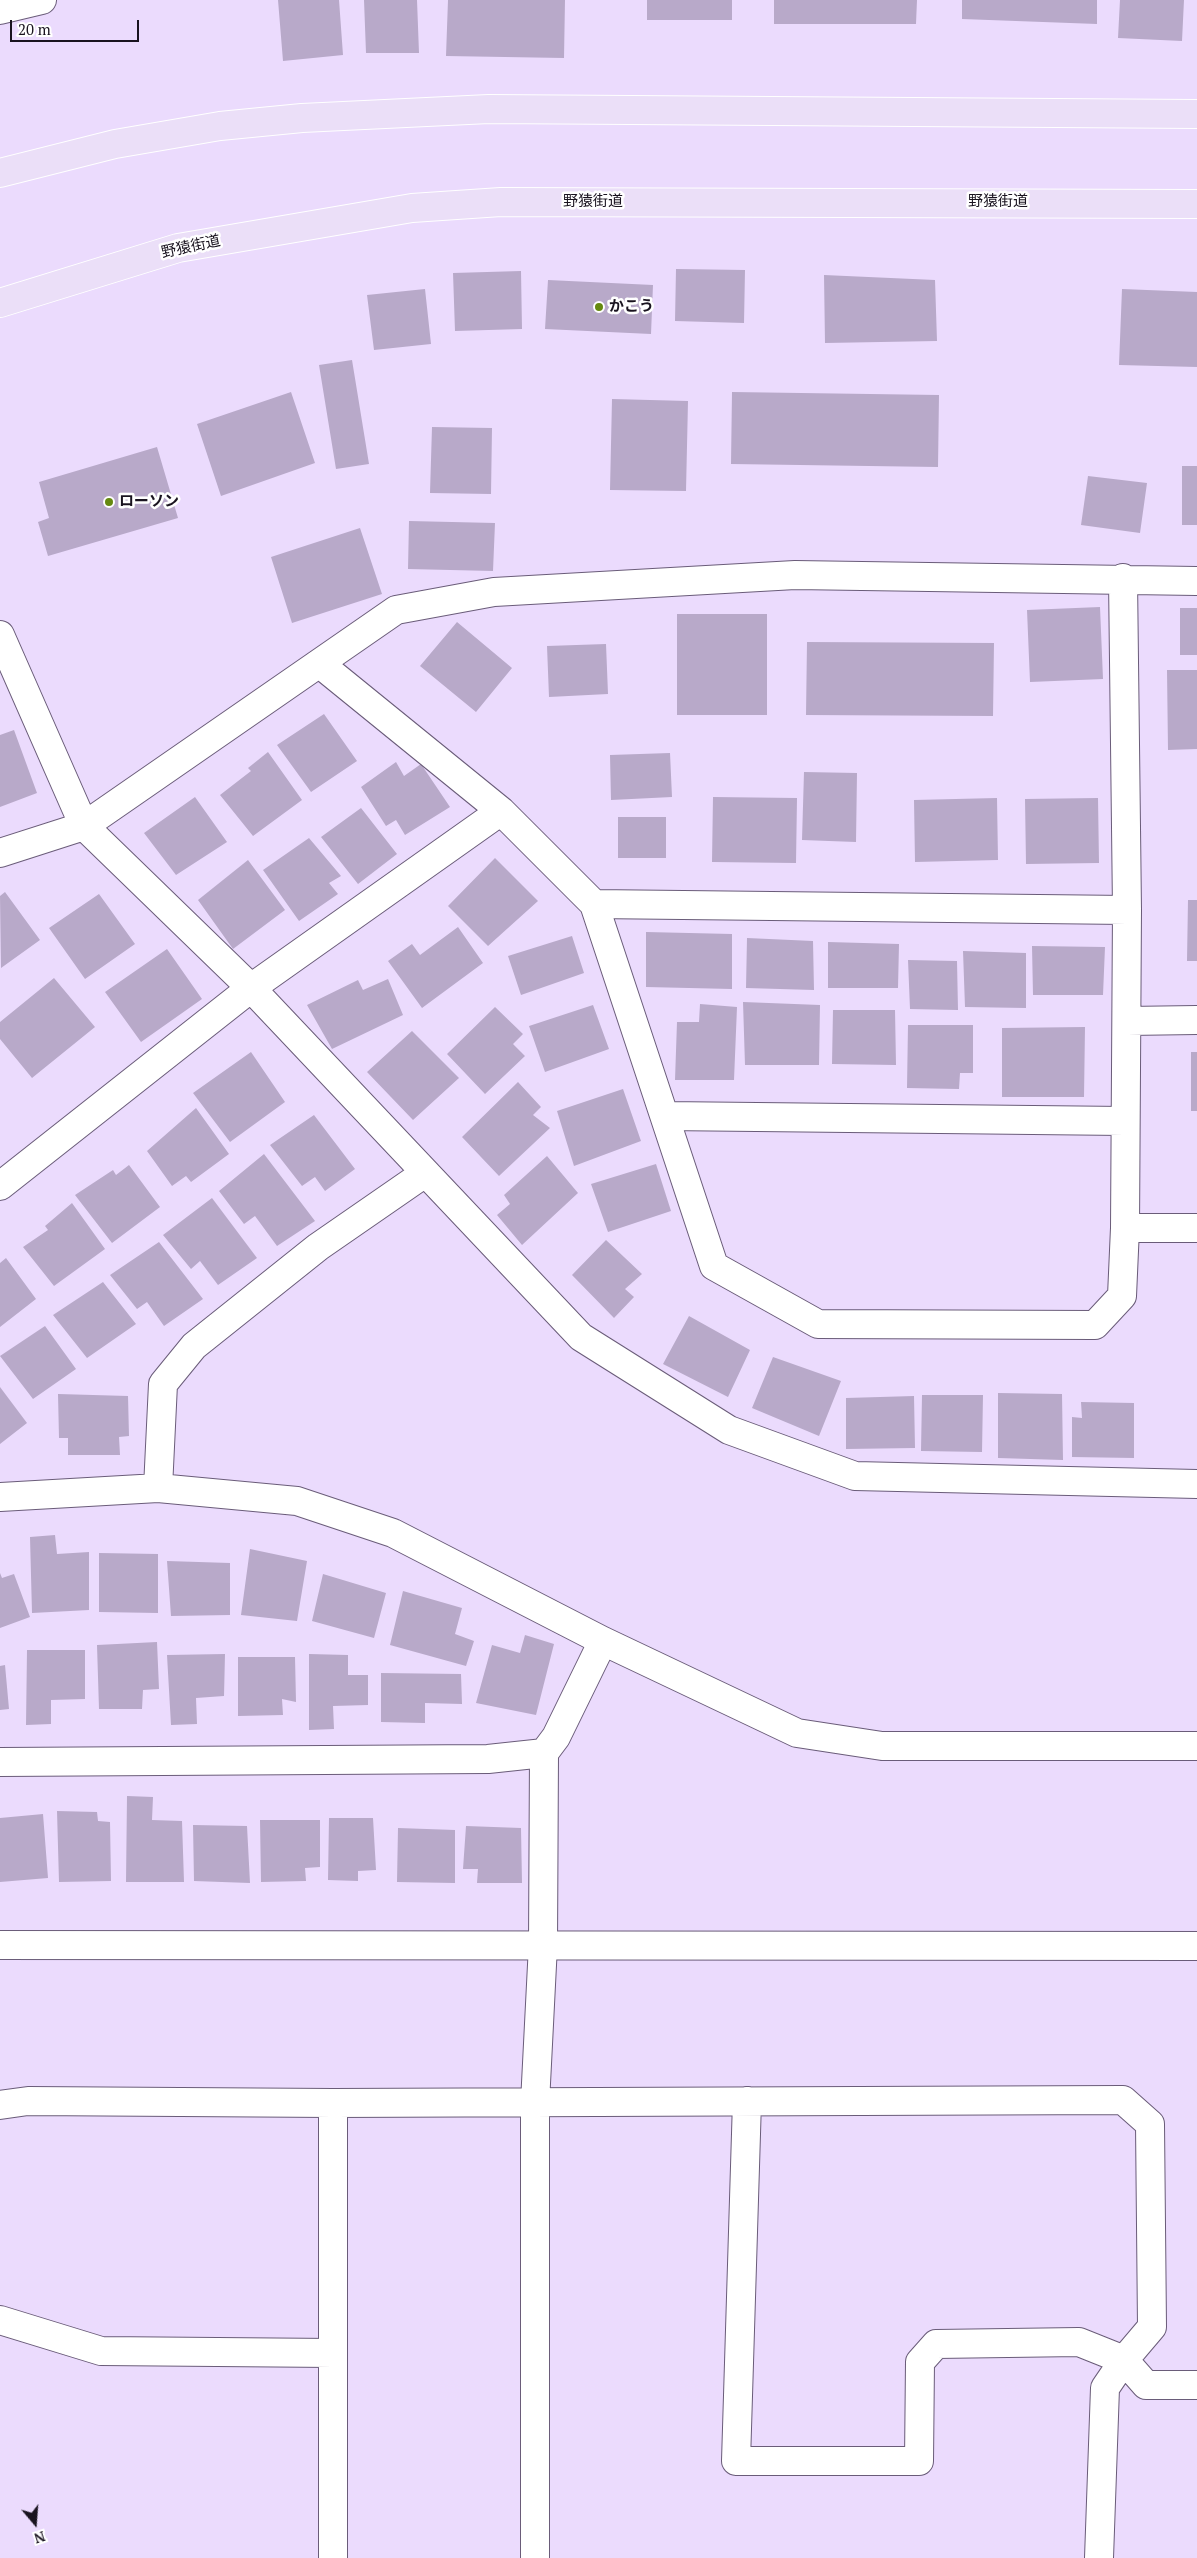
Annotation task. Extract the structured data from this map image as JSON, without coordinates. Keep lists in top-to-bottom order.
{
  "streets": {
    "main road": ["野猿街道"]
  },
  "places": ["かこう", "ローソン"],
  "scale_bar": "20 m",
  "north": "bottom"
}
